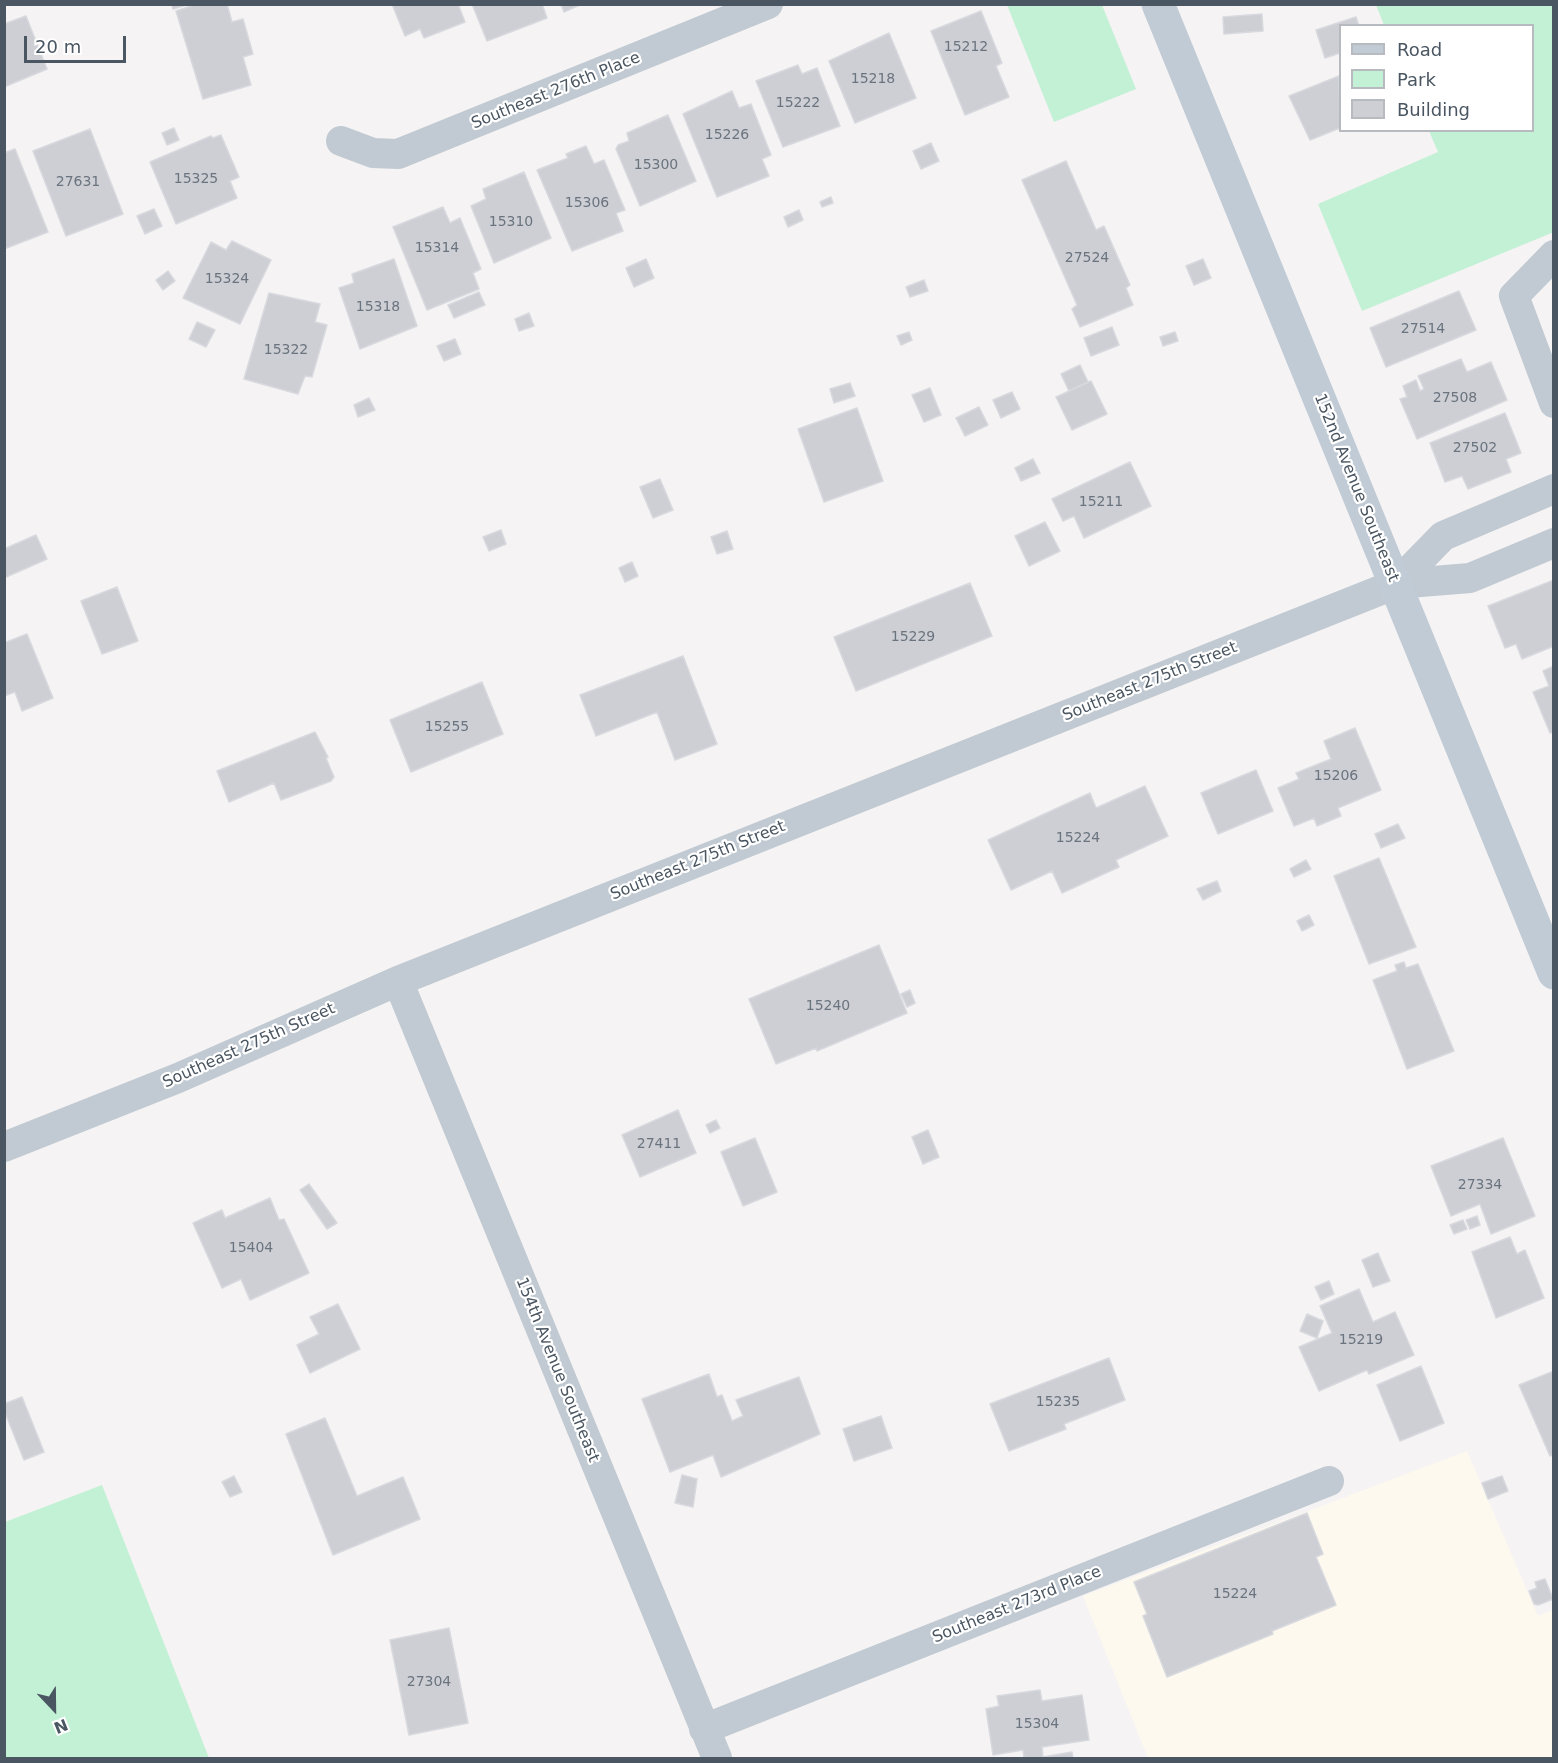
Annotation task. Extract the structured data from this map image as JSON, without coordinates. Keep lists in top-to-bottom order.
{
  "streets": {
    "street": [
      "Southeast 276th Place",
      "152nd Avenue Southeast",
      "Southeast 275th Street",
      "154th Avenue Southeast",
      "Southeast 273rd Place"
    ]
  },
  "crossings": [
    ["152nd Avenue Southeast", "Southeast 275th Street"],
    ["Southeast 275th Street", "154th Avenue Southeast"],
    ["154th Avenue Southeast", "Southeast 273rd Place"]
  ],
  "house_numbers": [
    "15212",
    "15218",
    "15222",
    "15226",
    "15300",
    "15325",
    "27631",
    "15306",
    "15310",
    "15314",
    "27524",
    "15324",
    "15318",
    "27514",
    "15322",
    "27508",
    "27502",
    "15211",
    "15229",
    "15255",
    "15206",
    "15224",
    "15240",
    "27411",
    "27334",
    "15404",
    "15219",
    "15235",
    "15224",
    "27304",
    "15304"
  ],
  "legend": ["Road", "Park", "Building"],
  "scale_bar": "20 m",
  "north": "bottom"
}
